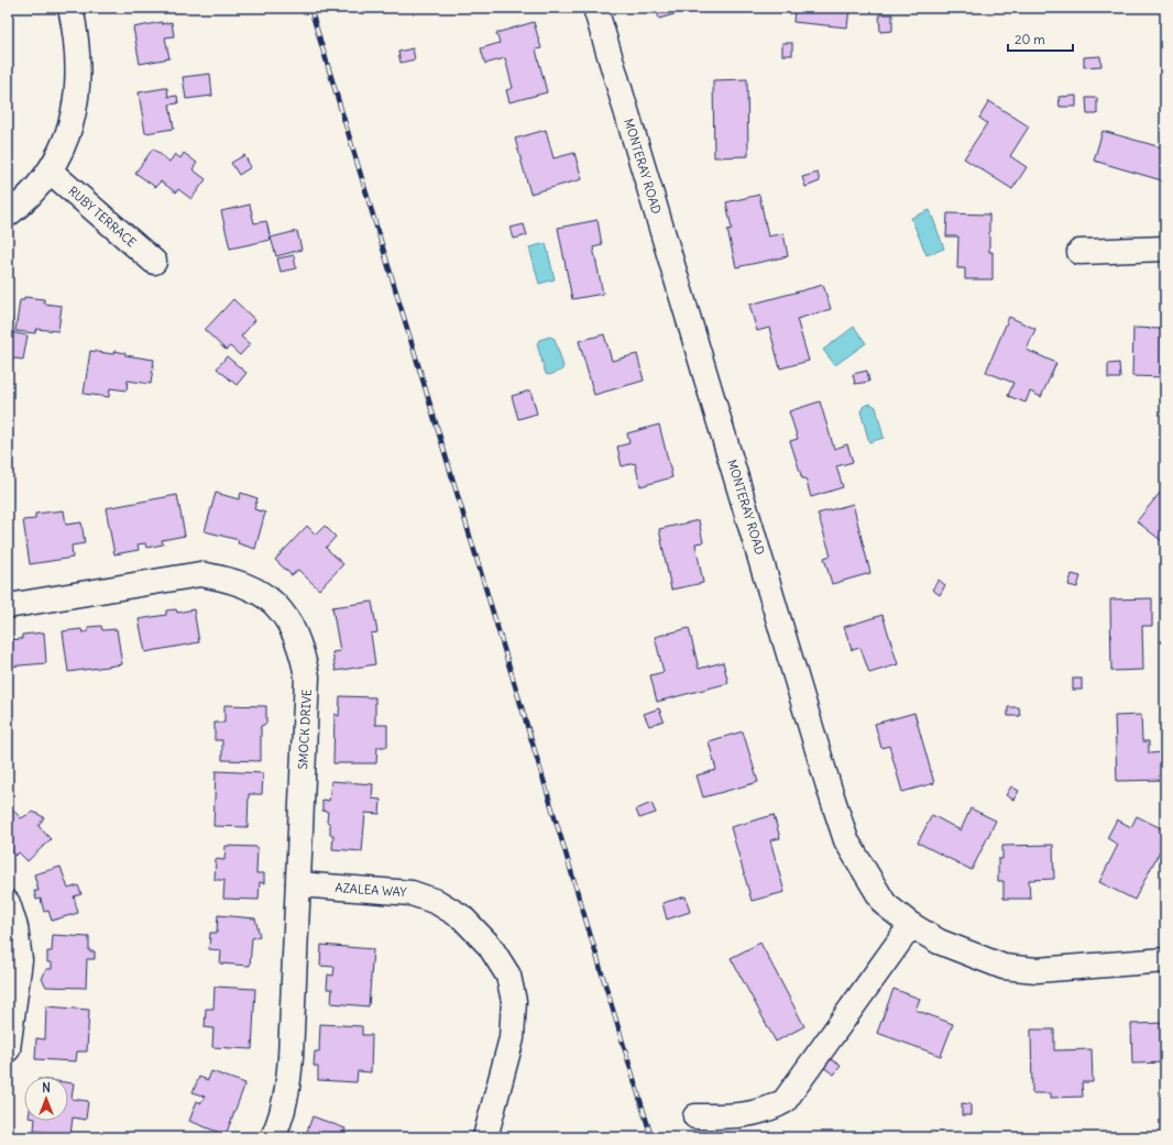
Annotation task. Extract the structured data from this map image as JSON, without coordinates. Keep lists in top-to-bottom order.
{
  "streets": {
    "street": [
      "MONTERAY ROAD",
      "RUBY TERRACE",
      "SMOCK DRIVE",
      "AZALEA WAY"
    ]
  },
  "crossings": [
    ["SMOCK DRIVE", "AZALEA WAY"]
  ],
  "scale_bar": "20 m",
  "north": "top"
}
